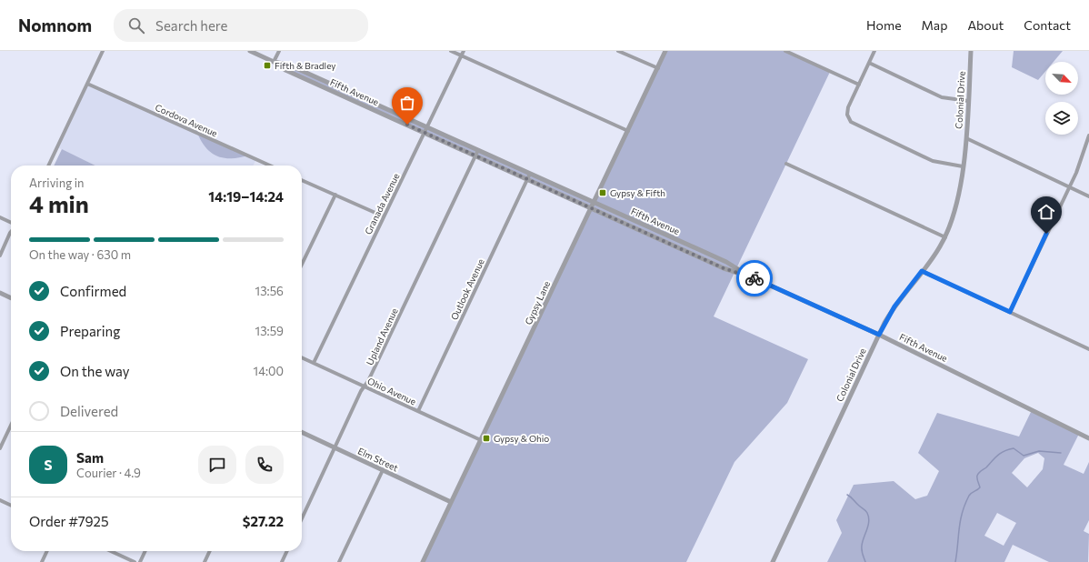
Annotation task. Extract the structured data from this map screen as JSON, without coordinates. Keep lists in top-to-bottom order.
{
  "streets": {
    "street": [
      "Fifth Avenue",
      "Colonial Drive",
      "Cordova Avenue",
      "Granada Avenue",
      "Outlook Avenue",
      "Gypsy Lane",
      "Upland Avenue",
      "Ohio Avenue",
      "Elm Street"
    ]
  },
  "crossings": [
    ["Fifth Avenue", "Colonial Drive"],
    ["Fifth Avenue", "Granada Avenue"],
    ["Fifth Avenue", "Outlook Avenue"],
    ["Fifth Avenue", "Gypsy Lane"],
    ["Fifth Avenue", "Upland Avenue"],
    ["Granada Avenue", "Ohio Avenue"],
    ["Outlook Avenue", "Ohio Avenue"],
    ["Gypsy Lane", "Ohio Avenue"],
    ["Gypsy Lane", "Elm Street"],
    ["Upland Avenue", "Ohio Avenue"],
    ["Upland Avenue", "Elm Street"]
  ],
  "places": {
    "transit": ["Fifth & Bradley", "Gypsy & Fifth", "Gypsy & Ohio"]
  },
  "north": "bottom right",
  "page": {
    "header": "Nomnom",
    "search": "Search here",
    "nav": [
      "Home",
      "Map",
      "About",
      "Contact"
    ],
    "heading": ["4 min", "Arriving in", "14:19–14:24"],
    "panel": [
      "Sam",
      "Courier · 4.9",
      "Order #7925",
      "$27.22"
    ],
    "bar": "On the way · 630 m",
    "list": [
      ["Confirmed", "13:56"],
      ["Preparing", "13:59"],
      ["On the way", "14:00"],
      "Delivered"
    ],
    "round": "S"
  }
}
